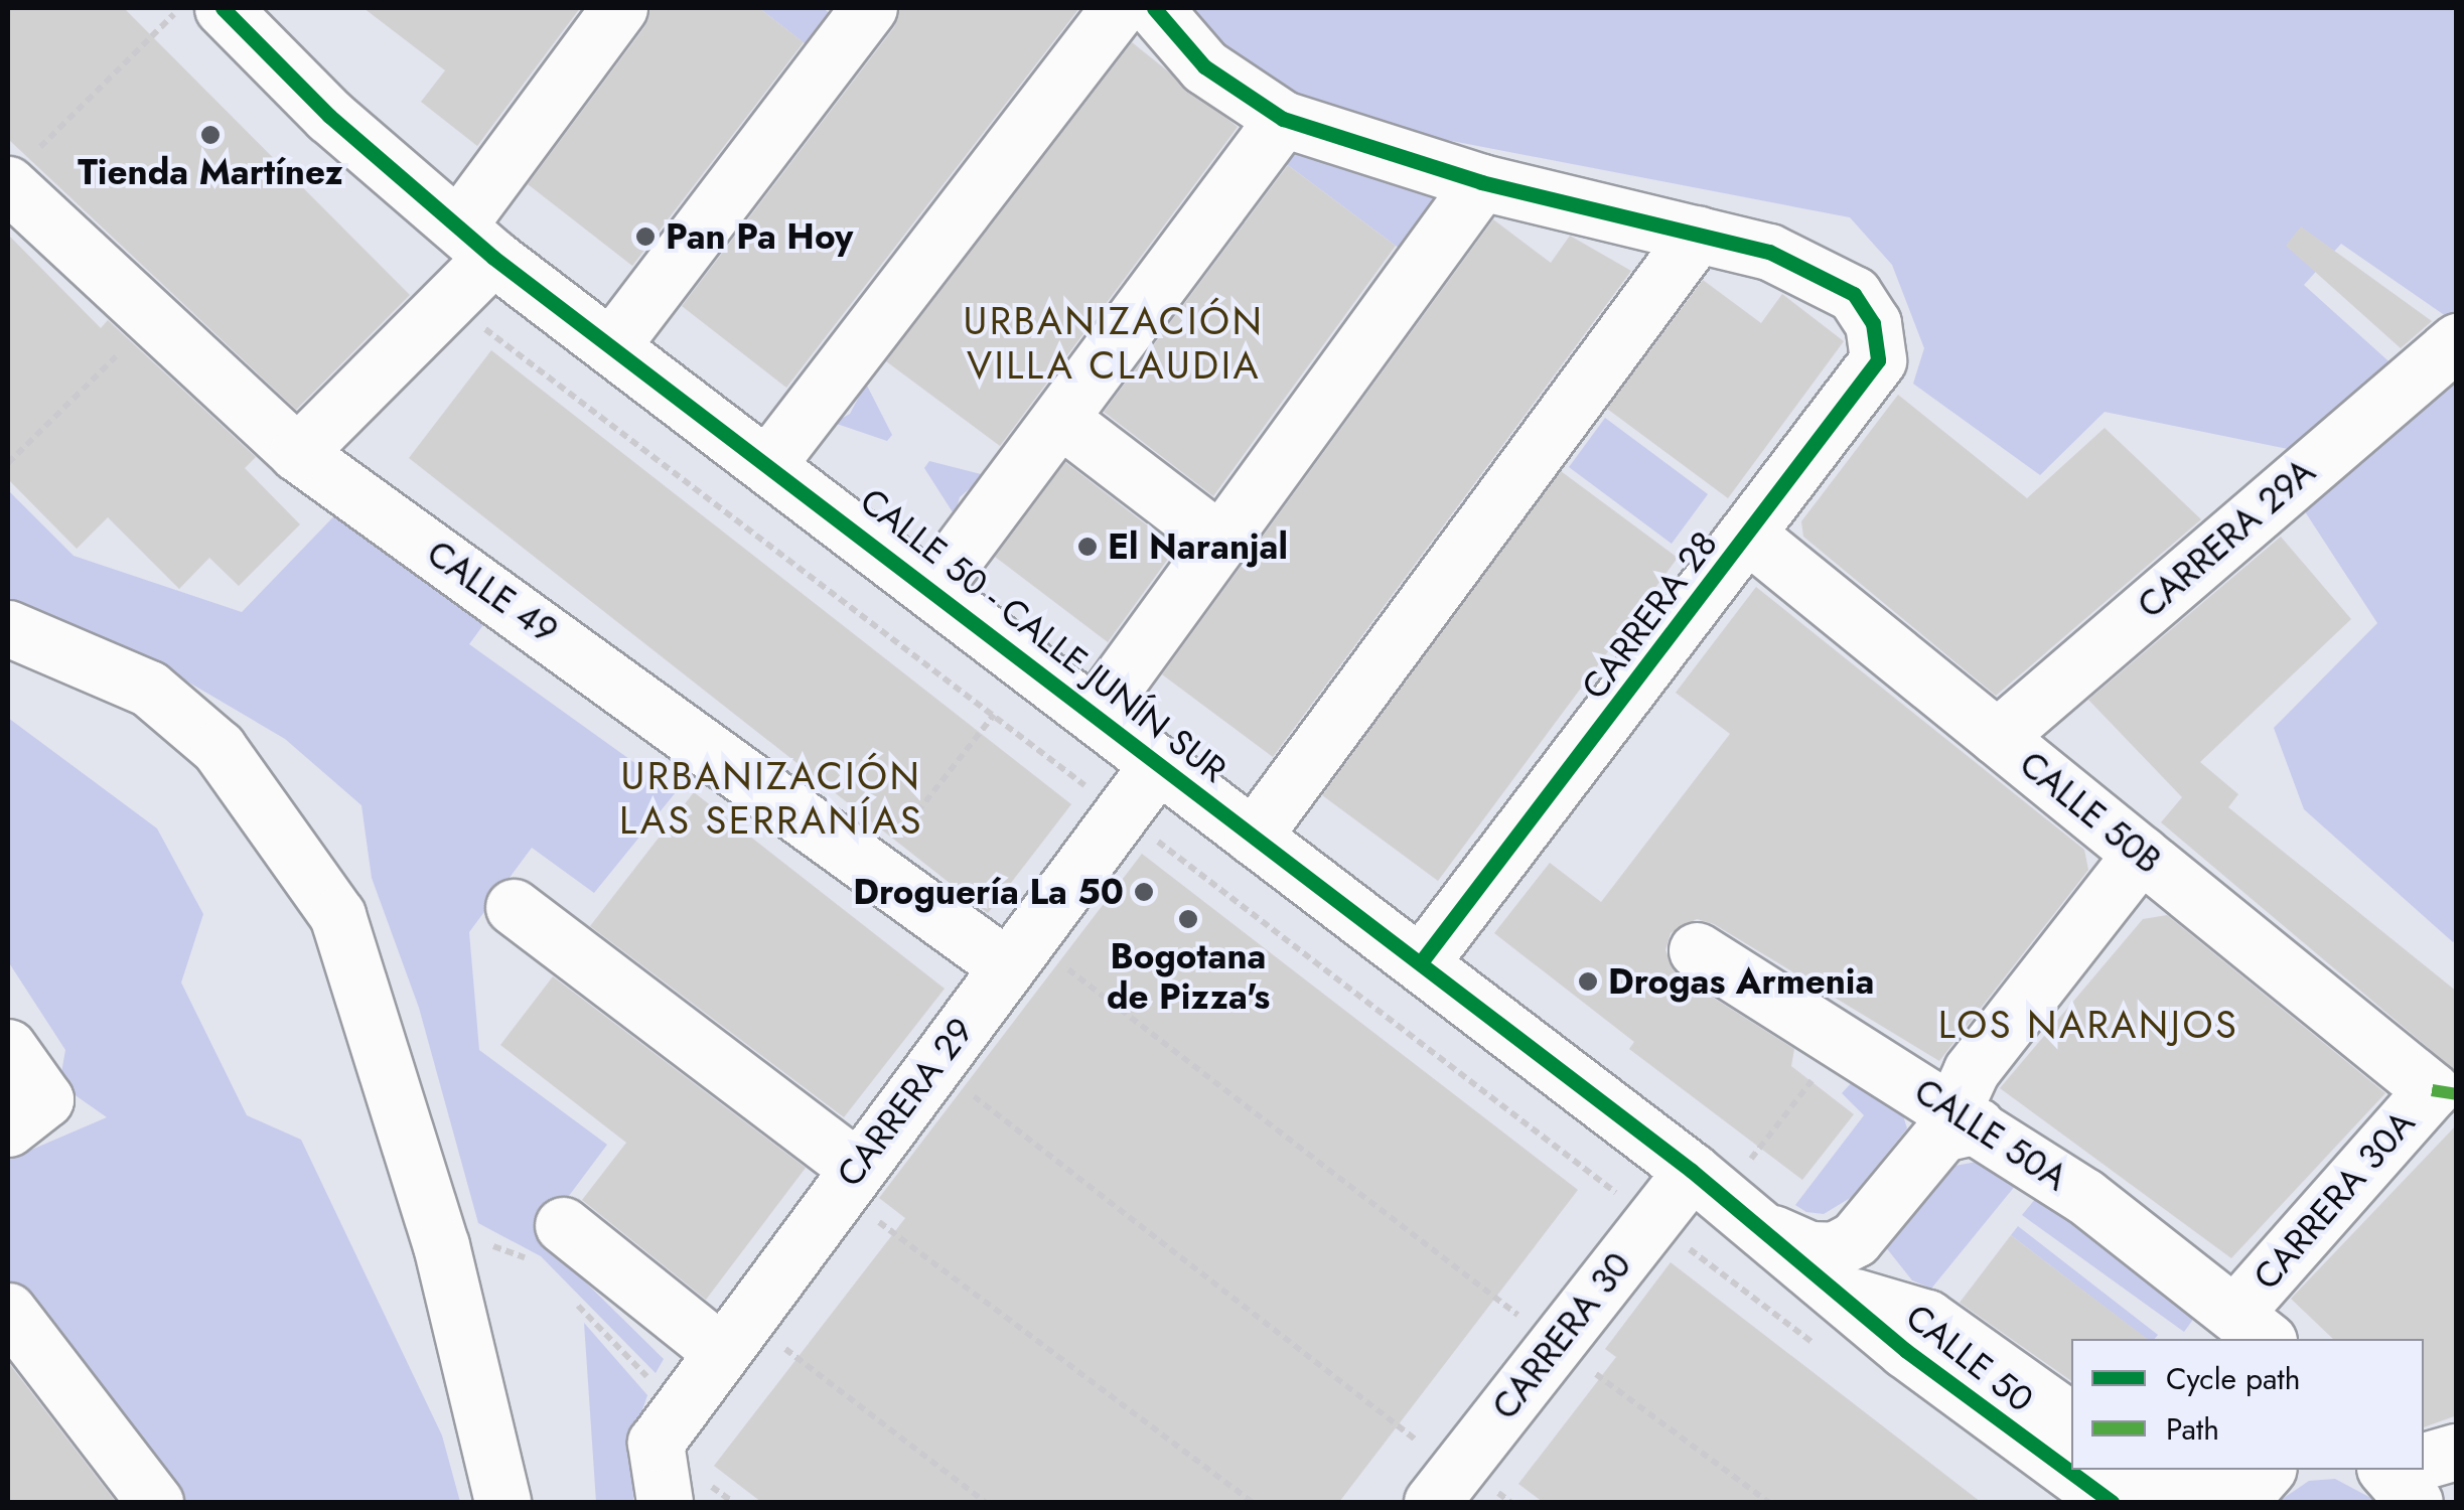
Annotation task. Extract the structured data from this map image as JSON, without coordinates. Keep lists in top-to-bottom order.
{
  "streets": {
    "street": [
      "CARRERA 29A",
      "CALLE 49",
      "CARRERA 28",
      "CALLE 50 - CALLE JUNÍN SUR",
      "CALLE 50B",
      "CARRERA 29",
      "CALLE 50A",
      "CARRERA 30A",
      "CARRERA 30",
      "CALLE 50"
    ]
  },
  "crossings": [
    ["CARRERA 29A", "CALLE 50B"],
    ["CALLE 49", "CARRERA 29"],
    ["CARRERA 28", "CALLE 50 - CALLE JUNÍN SUR"],
    ["CARRERA 28", "CALLE 50B"],
    ["CALLE 50 - CALLE JUNÍN SUR", "CARRERA 29"],
    ["CALLE 50 - CALLE JUNÍN SUR", "CARRERA 30"],
    ["CALLE 50 - CALLE JUNÍN SUR", "CALLE 50"],
    ["CALLE 50B", "CARRERA 30A"],
    ["CALLE 50A", "CARRERA 30A"]
  ],
  "districts": ["URBANIZACIÓN VILLA CLAUDIA", "URBANIZACIÓN LAS SERRANÍAS", "LOS NARANJOS"],
  "places": [
    "Tienda Martínez",
    "Pan Pa Hoy",
    "El Naranjal",
    "Droguería La 50",
    "Bogotana de Pizza's",
    "Drogas Armenia"
  ],
  "legend": ["Cycle path", "Path"]
}
